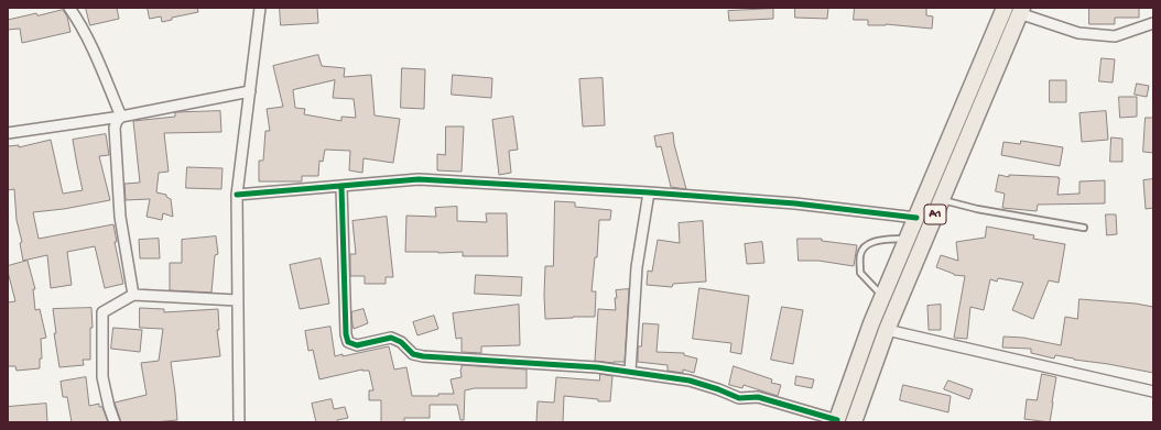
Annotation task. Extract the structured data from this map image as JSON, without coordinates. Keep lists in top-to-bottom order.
{
  "streets": {
    "highway": ["A1"]
  }
}
